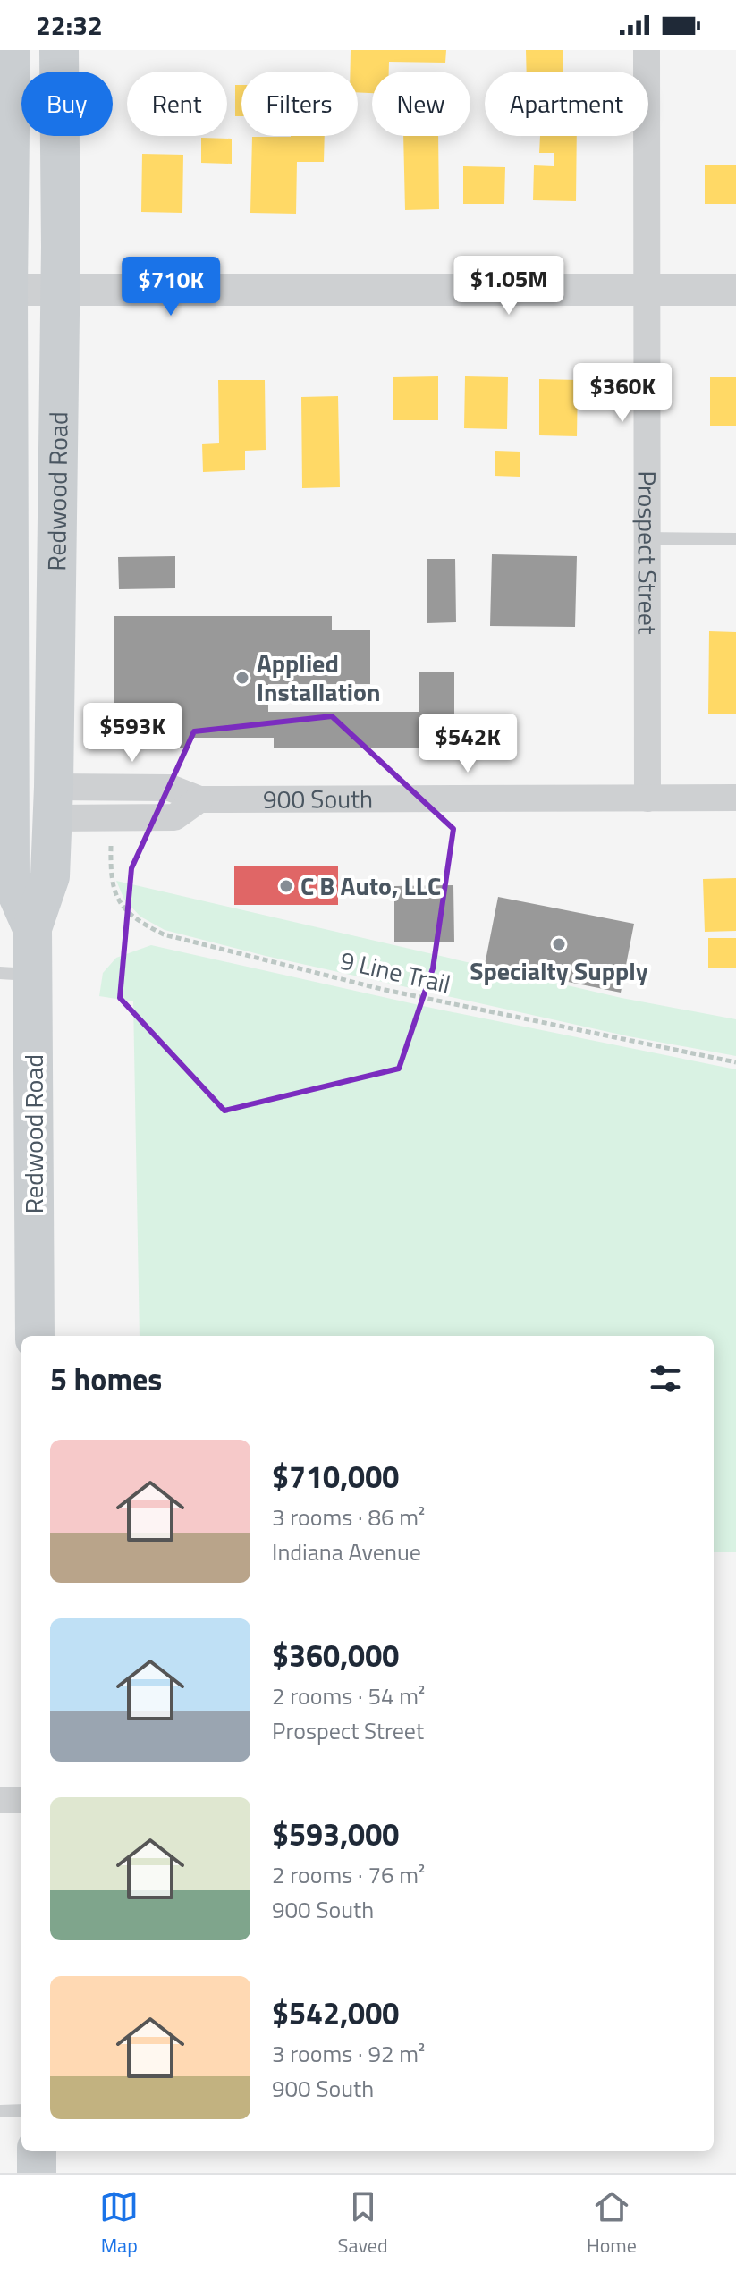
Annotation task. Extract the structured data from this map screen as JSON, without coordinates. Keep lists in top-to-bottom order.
{
  "streets": {
    "main road": ["Redwood Road"],
    "street": ["Prospect Street", "900 South"],
    "path": ["9 Line Trail"]
  },
  "crossings": [
    ["Redwood Road", "900 South"],
    ["Prospect Street", "900 South"]
  ],
  "places": ["Applied Installation", "C B Auto, LLC", "Specialty Supply"],
  "page": {
    "status": "22:32",
    "chip": [
      "Buy",
      "Rent",
      "Filters",
      "New",
      "Apartment"
    ],
    "price": [
      "$1.05M",
      "$710K",
      "$360K",
      "$593K",
      "$542K"
    ],
    "heading": "5 homes",
    "list": [
      {
        "name": "$710,000",
        "note": "3 rooms · 86 m² · Indiana Avenue"
      },
      {
        "name": "$360,000",
        "note": "2 rooms · 54 m² · Prospect Street"
      },
      {
        "name": "$593,000",
        "note": "2 rooms · 76 m² · 900 South"
      },
      {
        "name": "$542,000",
        "note": "3 rooms · 92 m² · 900 South"
      }
    ],
    "tabs": ["Map", "Saved", "Home"]
  }
}
